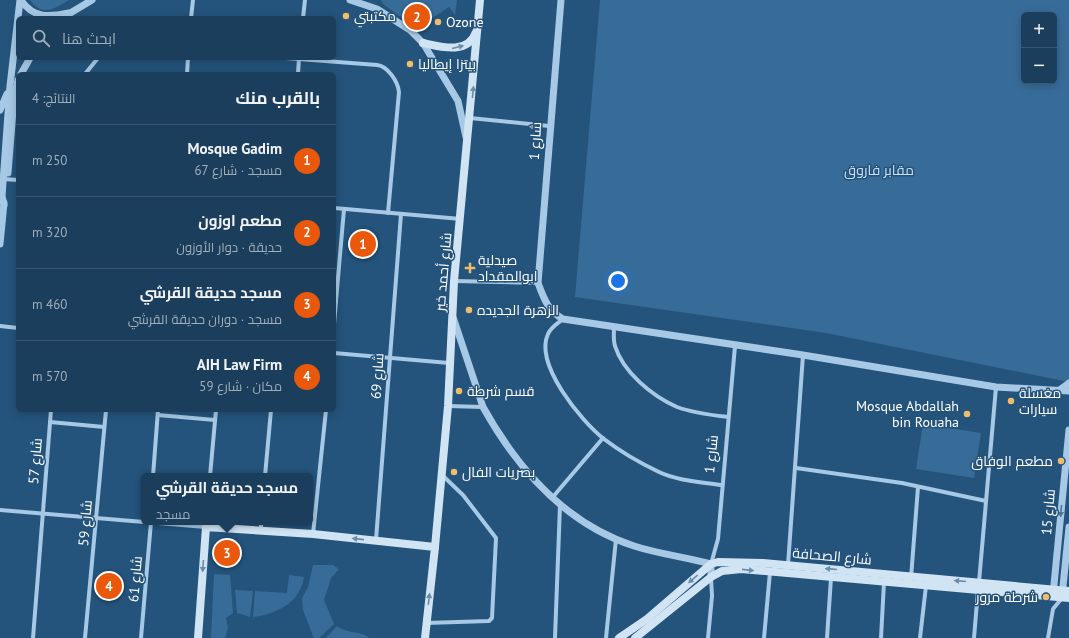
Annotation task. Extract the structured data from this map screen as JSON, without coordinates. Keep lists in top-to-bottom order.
{
  "streets": {
    "main road": ["شارع أحمد خير", "شارع الصحافة"],
    "street": [
      "شارع 1",
      "شارع 69",
      "شارع 57",
      "شارع 15",
      "شارع 59",
      "شارع 61"
    ]
  },
  "crossings": [
    ["شارع 1", "شارع الصحافة"],
    ["شارع 15", "شارع الصحافة"]
  ],
  "parks": ["مقابر فاروق"],
  "places": {
    "other": [
      "مكتبتي",
      "Ozone",
      "بيتزا إيطاليا",
      "الزهرة الجديده",
      "قسم شرطة",
      "مغسلة سيارات",
      "Mosque Abdallah bin Rouaha",
      "مطعم الوفاق",
      "بصريات الفال",
      "شرطة مرور"
    ],
    "health": ["صيدلية ابوالمقداد"]
  },
  "page": {
    "pins": [
      "2",
      "1",
      "3",
      "4"
    ],
    "map_buttons": ["+", "−"],
    "search": "ابحث هنا",
    "heading": ["بالقرب منك", "النتائج: 4"],
    "list": [
      {
        "mark": "1",
        "name": "Mosque Gadim",
        "note": "مسجد · شارع 67",
        "value": "250 m"
      },
      {
        "mark": "2",
        "name": "مطعم اوزون",
        "note": "حديقة · دوار الأوزون",
        "value": "320 m"
      },
      {
        "mark": "3",
        "name": "مسجد حديقة القرشي",
        "note": "مسجد · دوران حديقة القرشي",
        "value": "460 m"
      },
      {
        "mark": "4",
        "name": "AIH Law Firm",
        "note": "مكان · شارع 59",
        "value": "570 m"
      }
    ],
    "popup": ["مسجد حديقة القرشي", "مسجد"]
  }
}
